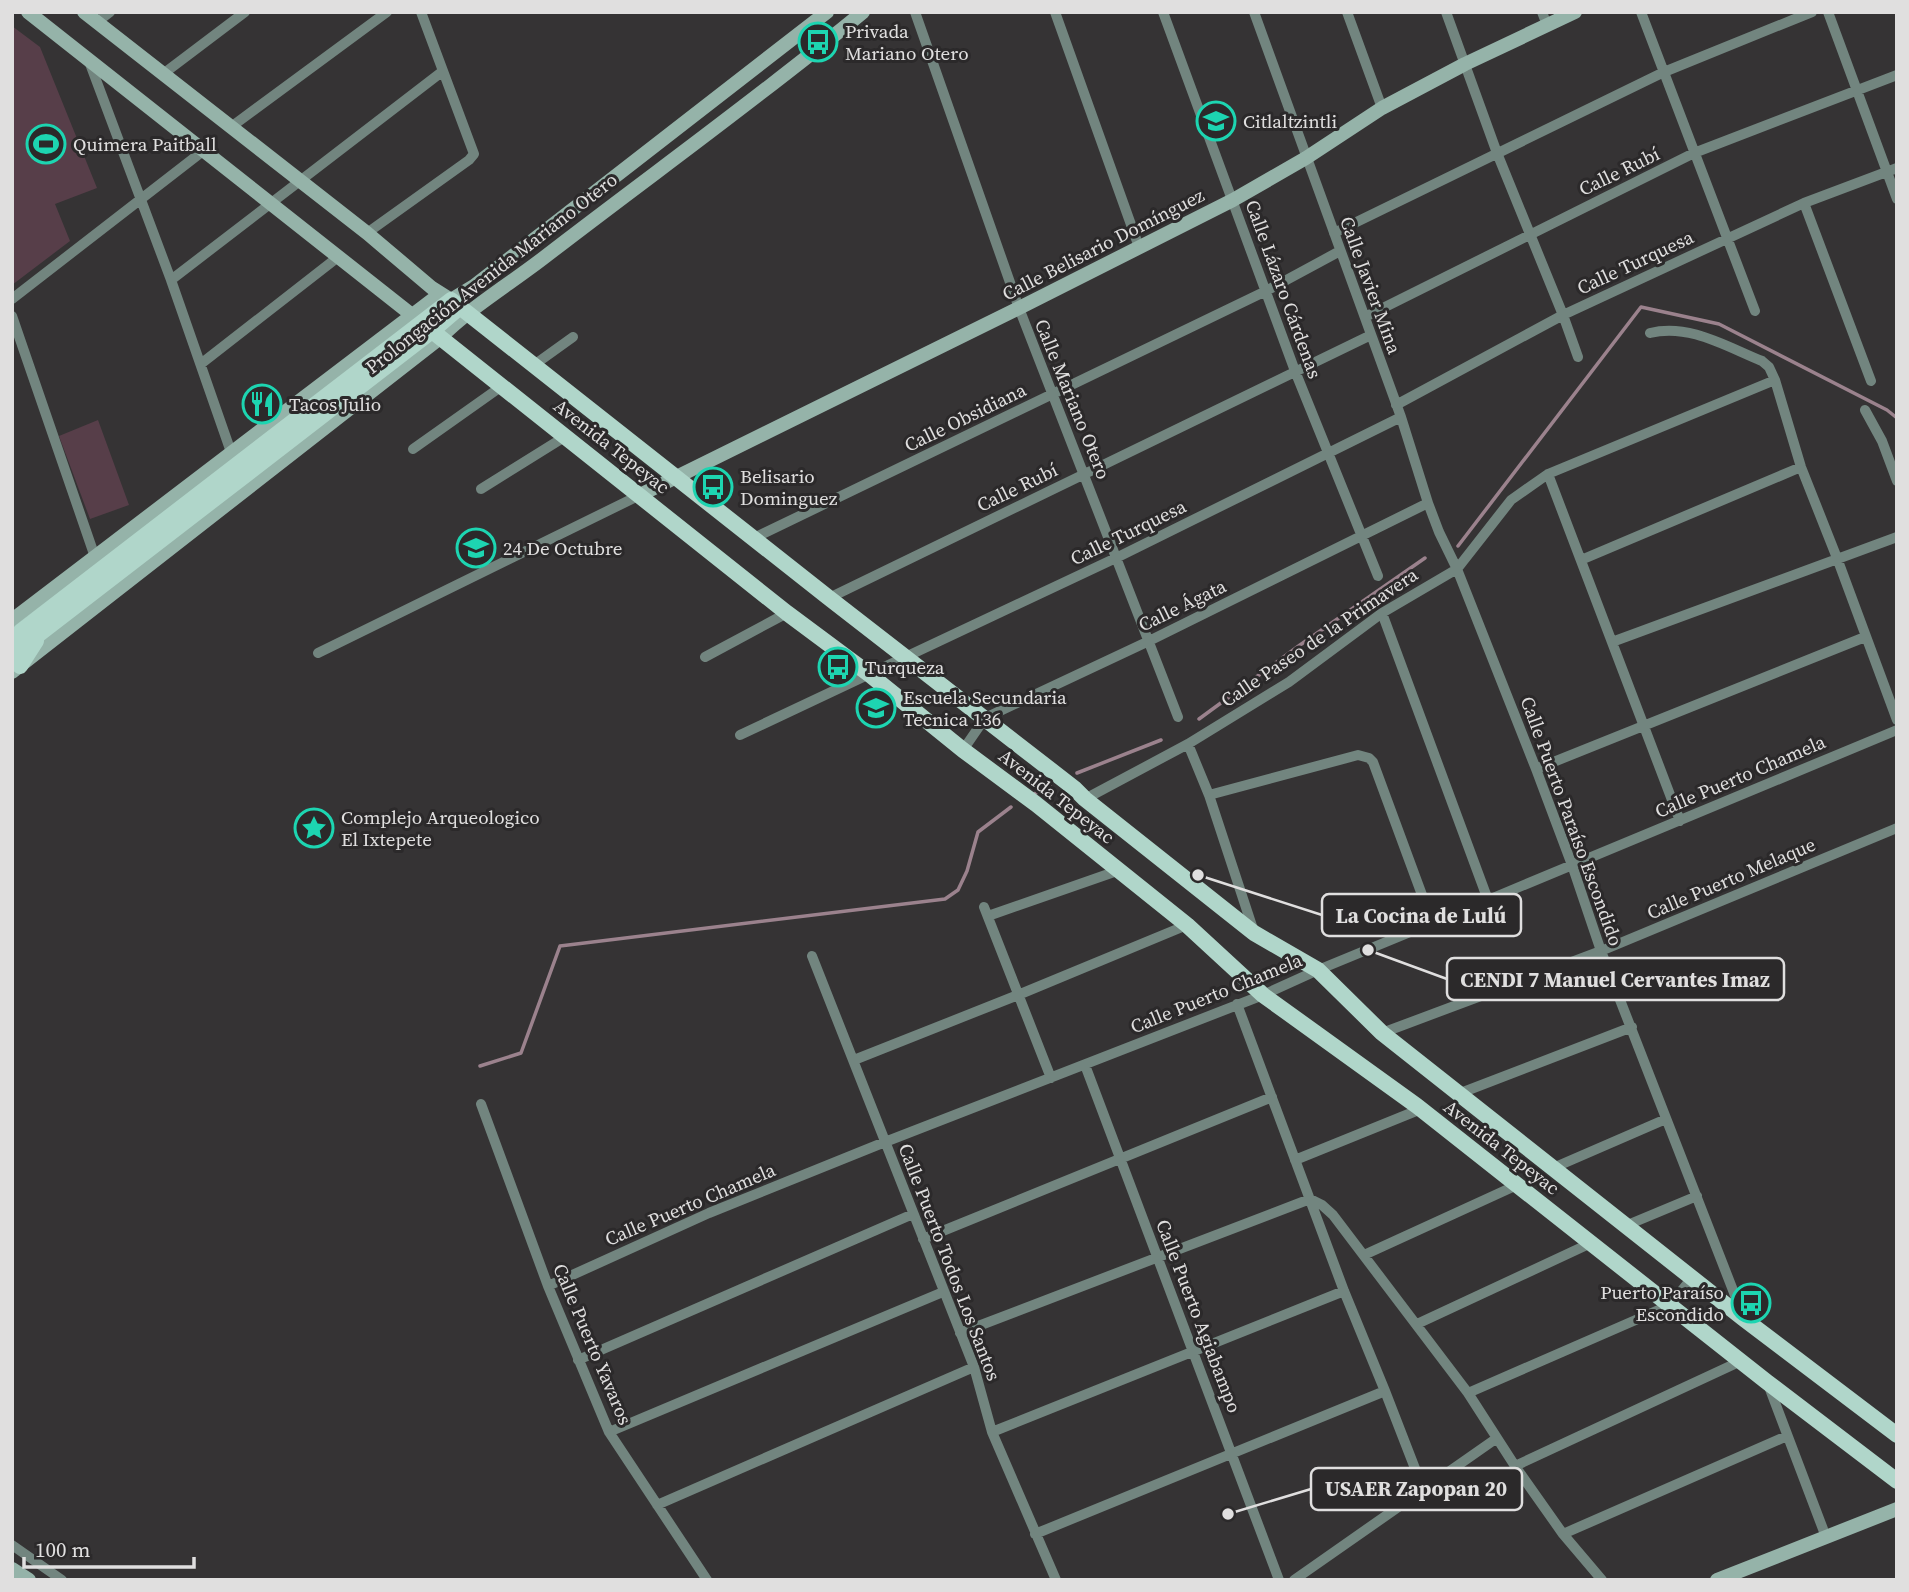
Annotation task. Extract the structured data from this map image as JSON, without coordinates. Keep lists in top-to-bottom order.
{
  "streets": {
    "main road": ["Prolongación Avenida Mariano Otero", "Avenida Tepeyac"],
    "street": [
      "Calle Rubí",
      "Calle Belisario Domínguez",
      "Calle Turquesa",
      "Calle Javier Mina",
      "Calle Lázaro Cárdenas",
      "Calle Mariano Otero",
      "Calle Obsidiana",
      "Calle Ágata",
      "Calle Paseo de la Primavera",
      "Calle Puerto Chamela",
      "Calle Puerto Paraíso Escondido",
      "Calle Puerto Melaque",
      "Calle Puerto Todos Los Santos",
      "Calle Puerto Agiabampo",
      "Calle Puerto Yavaros"
    ]
  },
  "crossings": [
    ["Calle Rubí", "Calle Javier Mina"],
    ["Calle Rubí", "Calle Lázaro Cárdenas"],
    ["Calle Rubí", "Calle Mariano Otero"],
    ["Calle Rubí", "Avenida Tepeyac"],
    ["Calle Belisario Domínguez", "Calle Javier Mina"],
    ["Calle Belisario Domínguez", "Calle Lázaro Cárdenas"],
    ["Calle Belisario Domínguez", "Calle Mariano Otero"],
    ["Calle Belisario Domínguez", "Avenida Tepeyac"],
    ["Calle Turquesa", "Calle Javier Mina"],
    ["Calle Turquesa", "Calle Lázaro Cárdenas"],
    ["Calle Turquesa", "Calle Mariano Otero"],
    ["Calle Turquesa", "Avenida Tepeyac"],
    ["Prolongación Avenida Mariano Otero", "Avenida Tepeyac"],
    ["Calle Javier Mina", "Calle Obsidiana"],
    ["Calle Javier Mina", "Calle Ágata"],
    ["Calle Javier Mina", "Calle Paseo de la Primavera"],
    ["Calle Javier Mina", "Calle Puerto Paraíso Escondido"],
    ["Calle Lázaro Cárdenas", "Calle Obsidiana"],
    ["Calle Lázaro Cárdenas", "Calle Ágata"],
    ["Calle Mariano Otero", "Calle Obsidiana"],
    ["Calle Mariano Otero", "Calle Ágata"],
    ["Calle Obsidiana", "Avenida Tepeyac"],
    ["Avenida Tepeyac", "Calle Ágata"],
    ["Avenida Tepeyac", "Calle Paseo de la Primavera"],
    ["Avenida Tepeyac", "Calle Puerto Chamela"],
    ["Avenida Tepeyac", "Calle Puerto Paraíso Escondido"],
    ["Avenida Tepeyac", "Calle Puerto Melaque"],
    ["Calle Paseo de la Primavera", "Calle Puerto Paraíso Escondido"],
    ["Calle Puerto Chamela", "Calle Puerto Paraíso Escondido"],
    ["Calle Puerto Chamela", "Calle Puerto Todos Los Santos"],
    ["Calle Puerto Chamela", "Calle Puerto Agiabampo"],
    ["Calle Puerto Chamela", "Calle Puerto Yavaros"],
    ["Calle Puerto Paraíso Escondido", "Calle Puerto Melaque"]
  ],
  "places": {
    "bus stop": [
      "Privada Mariano Otero",
      "Belisario Dominguez",
      "Turqueza",
      "Puerto Paraíso Escondido"
    ],
    "school or university": ["Citlaltzintli", "24 De Octubre", "Escuela Secundaria Tecnica 136"],
    "sports": ["Quimera Paitball"],
    "restaurant": ["Tacos Julio"],
    "place": ["Complejo Arqueologico El Ixtepete"],
    "other": ["La Cocina de Lulú", "CENDI 7 Manuel Cervantes Imaz", "USAER Zapopan 20"]
  },
  "scale_bar": "100 m"
}
